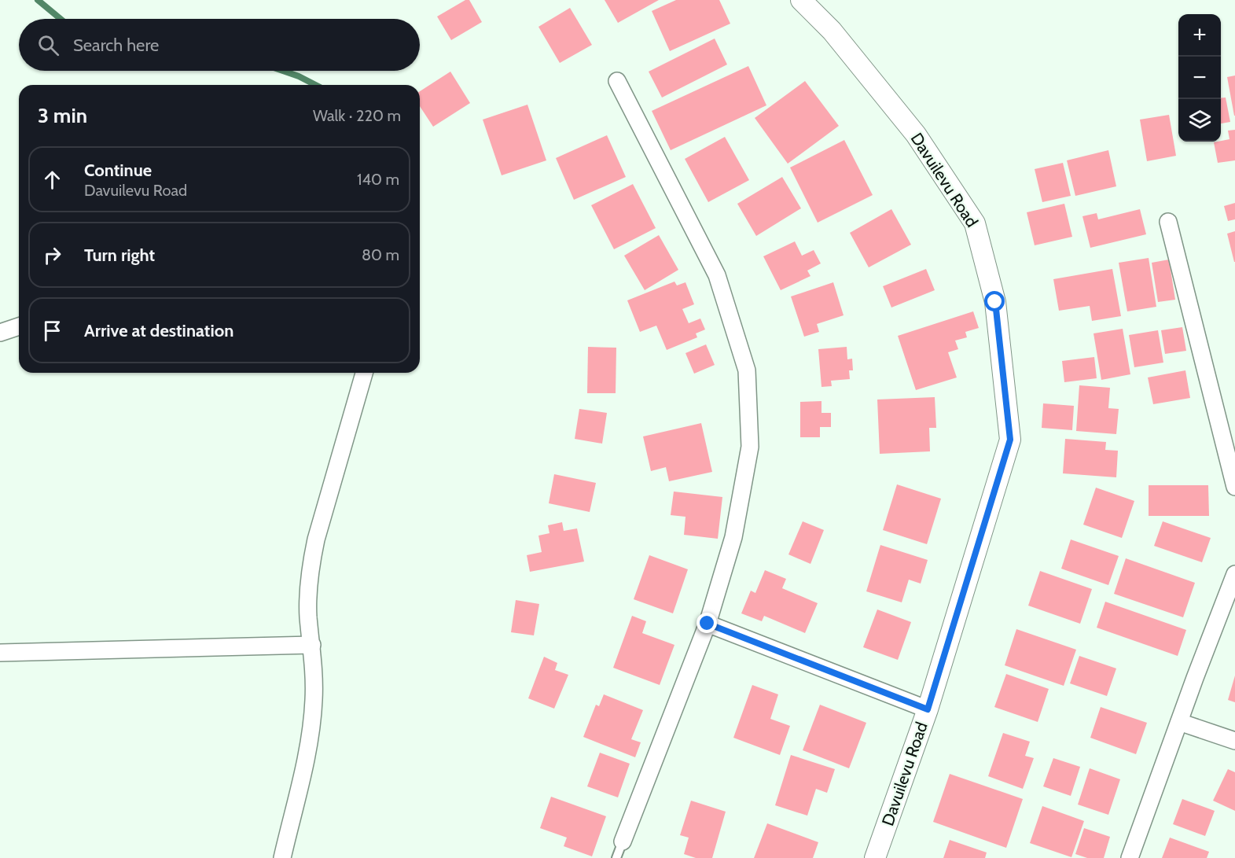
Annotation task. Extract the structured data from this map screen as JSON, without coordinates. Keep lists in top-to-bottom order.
{
  "streets": {
    "street": ["Davuilevu Road"]
  },
  "page": {
    "map_buttons": ["+", "−"],
    "search": "Search here",
    "heading": ["3 min", "Walk · 220 m"],
    "list": [
      ["Continue", "Davuilevu Road", "140 m"],
      ["Turn right", "80 m"],
      "Arrive at destination"
    ]
  }
}
